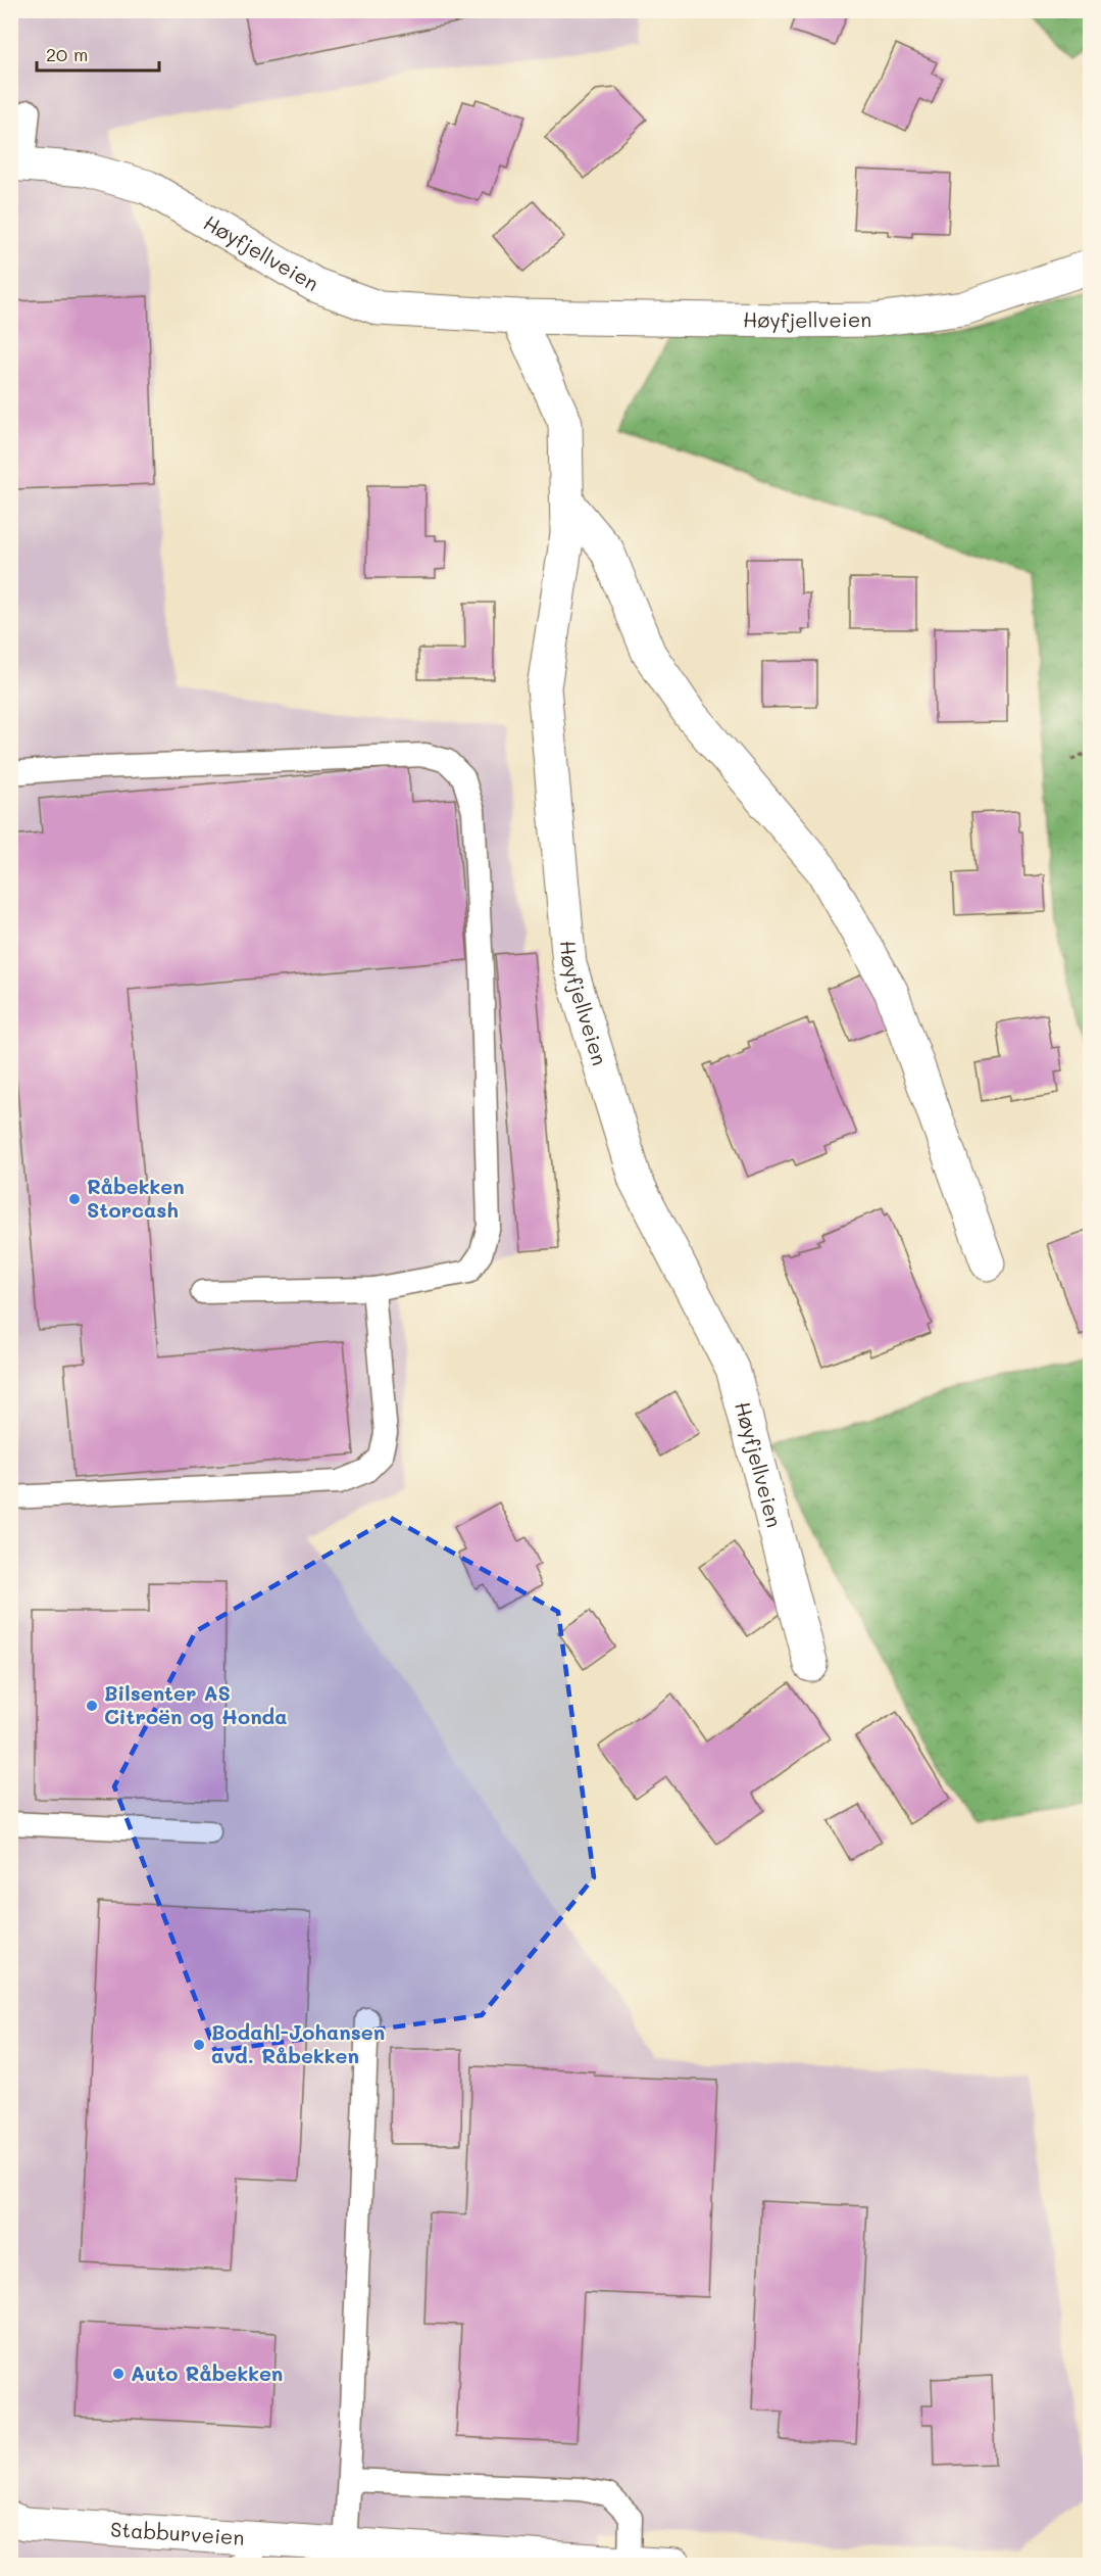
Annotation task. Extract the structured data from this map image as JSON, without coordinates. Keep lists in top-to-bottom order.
{
  "streets": {
    "street": ["Høyfjellveien", "Stabburveien"]
  },
  "places": [
    "Råbekken Storcash",
    "Bilsenter AS Citroën og Honda",
    "Bodahl-Johansen avd. Råbekken",
    "Auto Råbekken"
  ],
  "scale_bar": "20 m"
}
